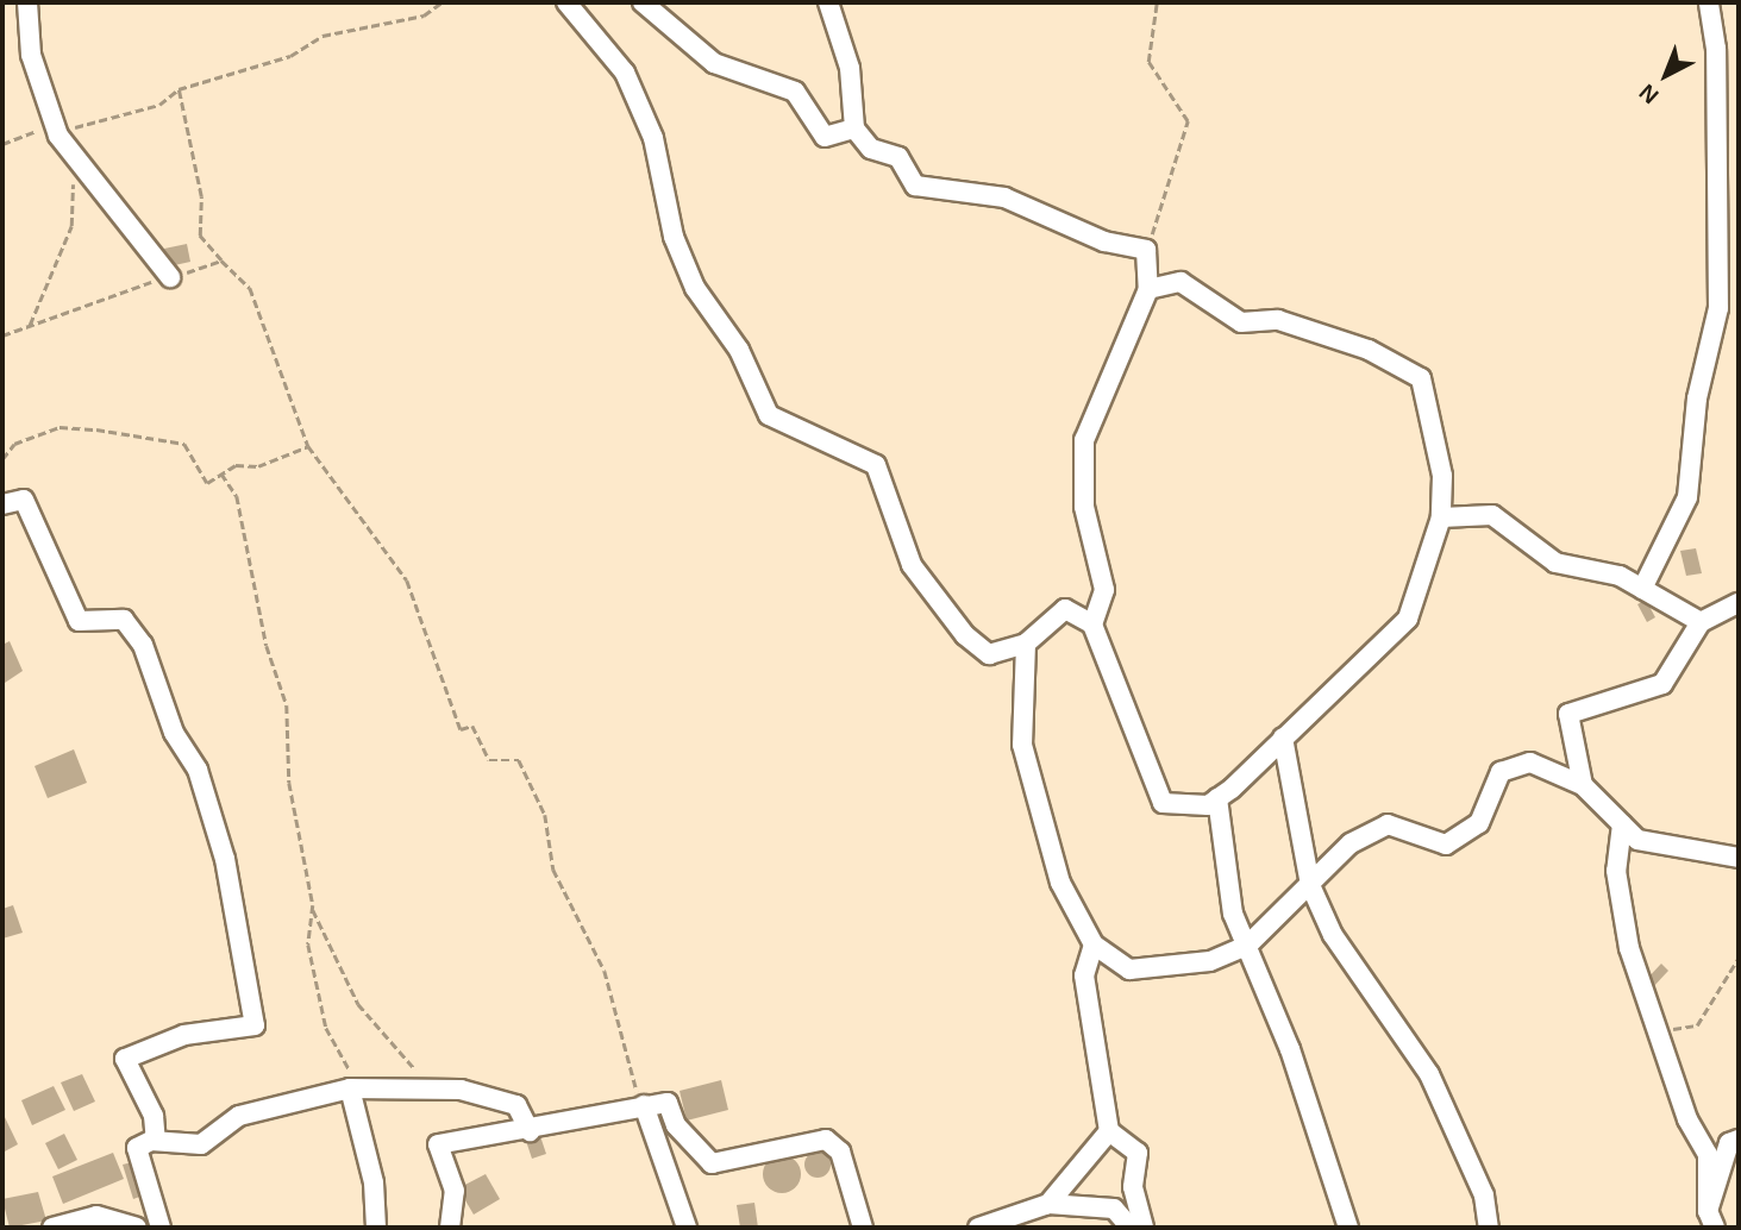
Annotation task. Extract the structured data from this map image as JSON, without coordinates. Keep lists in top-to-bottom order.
{
  "north": "bottom left"
}
